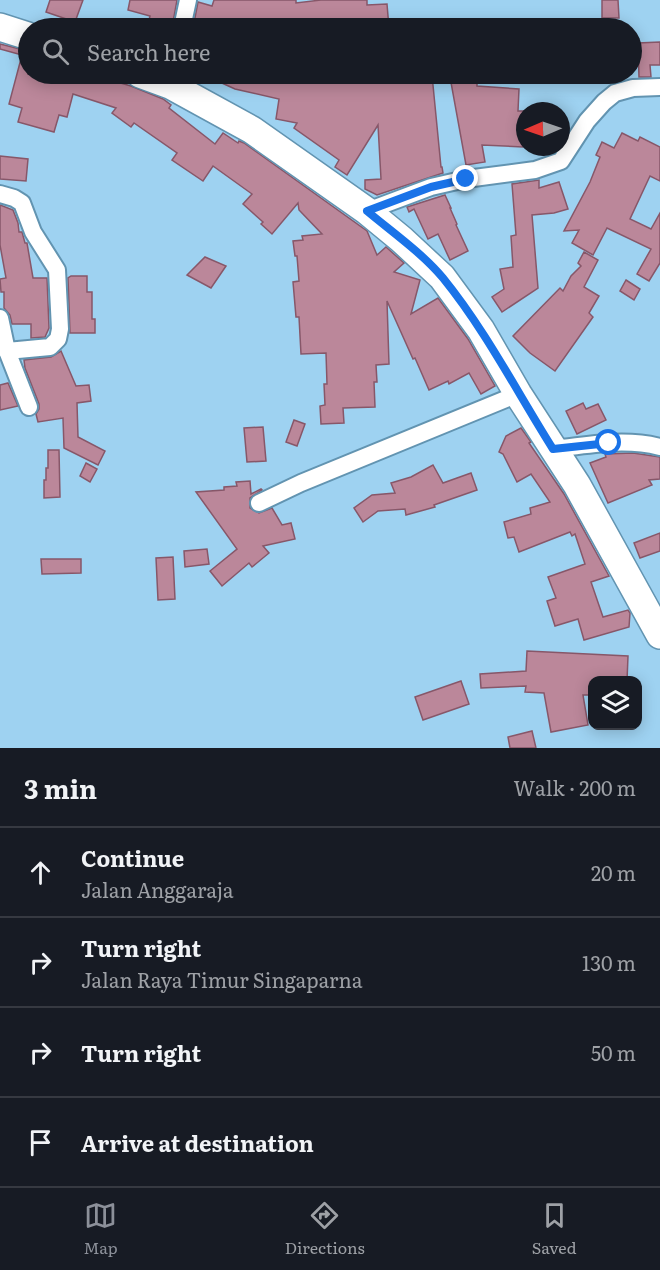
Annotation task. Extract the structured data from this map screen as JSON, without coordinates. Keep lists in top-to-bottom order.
{
  "north": "left",
  "page": {
    "search": "Search here",
    "heading": ["3 min", "Walk · 200 m"],
    "list": [
      ["Continue", "Jalan Anggaraja", "20 m"],
      ["Turn right", "Jalan Raya Timur Singaparna", "130 m"],
      ["Turn right", "50 m"],
      "Arrive at destination"
    ],
    "nav": ["Map", "Directions", "Saved"]
  }
}
